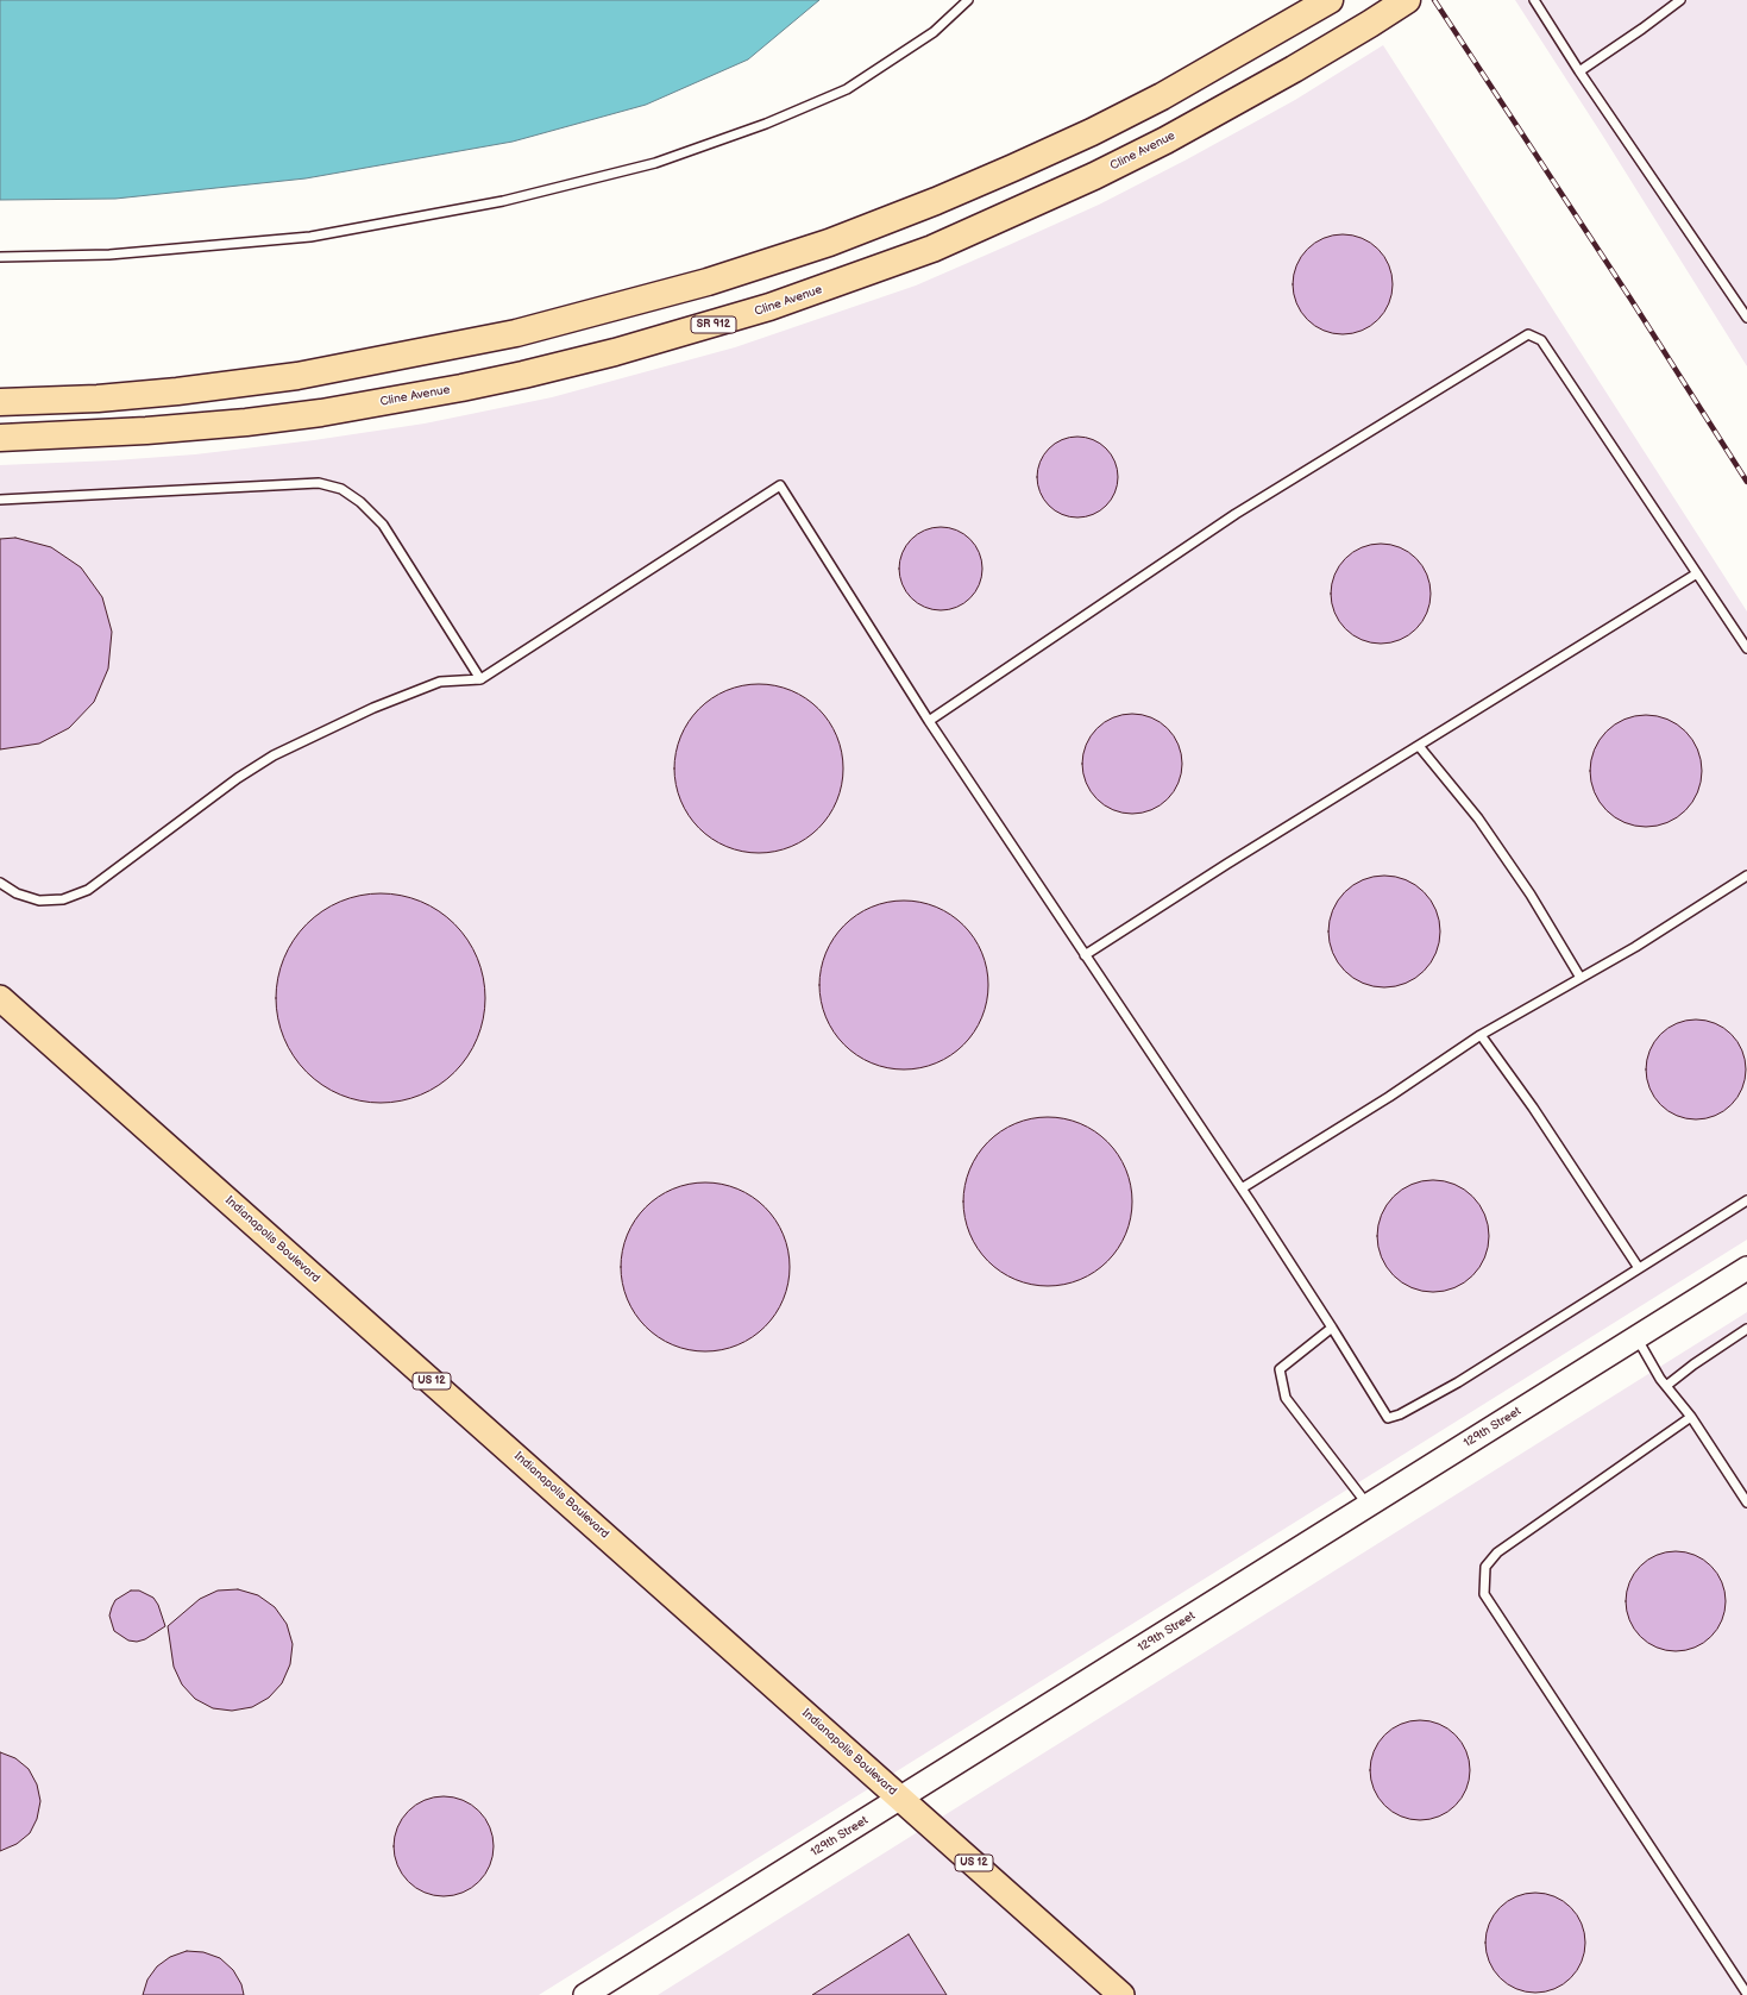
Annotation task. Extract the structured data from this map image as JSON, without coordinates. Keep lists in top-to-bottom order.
{
  "streets": {
    "highway": ["Cline Avenue", "SR 912"],
    "main road": ["Indianapolis Boulevard", "US 12", "129th Street"]
  },
  "crossings": [
    ["Indianapolis Boulevard", "129th Street"]
  ]
}
